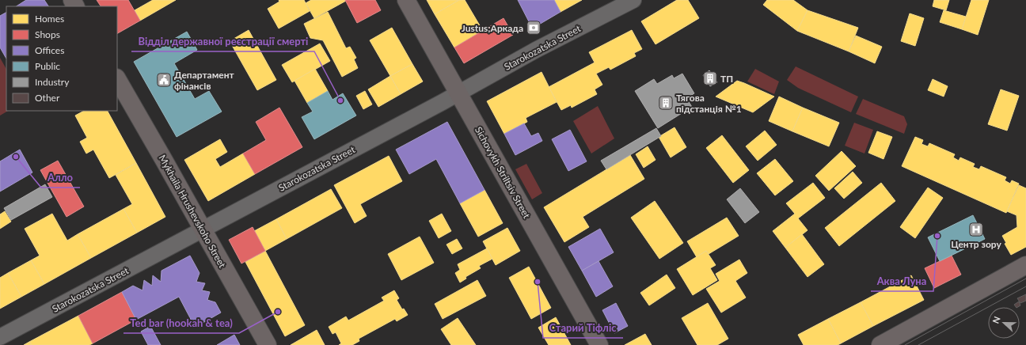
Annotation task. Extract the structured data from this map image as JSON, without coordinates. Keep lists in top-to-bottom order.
{
  "streets": {
    "main road": ["Sichovykh Striltsiv Street", "Mykhaila Hrushevskoho Street"],
    "street": ["Starokozatska Street"]
  },
  "crossings": [
    ["Starokozatska Street", "Sichovykh Striltsiv Street"],
    ["Starokozatska Street", "Mykhaila Hrushevskoho Street"]
  ],
  "places": {
    "bank": ["Justus;Аркада"],
    "building": ["ТП", "Тягова підстанція №1"],
    "public building": ["Департамент фінансів"],
    "other": [
      "Відділ державної реєстрації смерті",
      "Алло",
      "Аква Луна",
      "Старий Тіфліс",
      "Ted bar (hookah & tea)"
    ],
    "hospital": ["Центр зору"]
  },
  "legend": [
    "Homes",
    "Shops",
    "Offices",
    "Public",
    "Industry",
    "Other"
  ],
  "north": "left"
}
